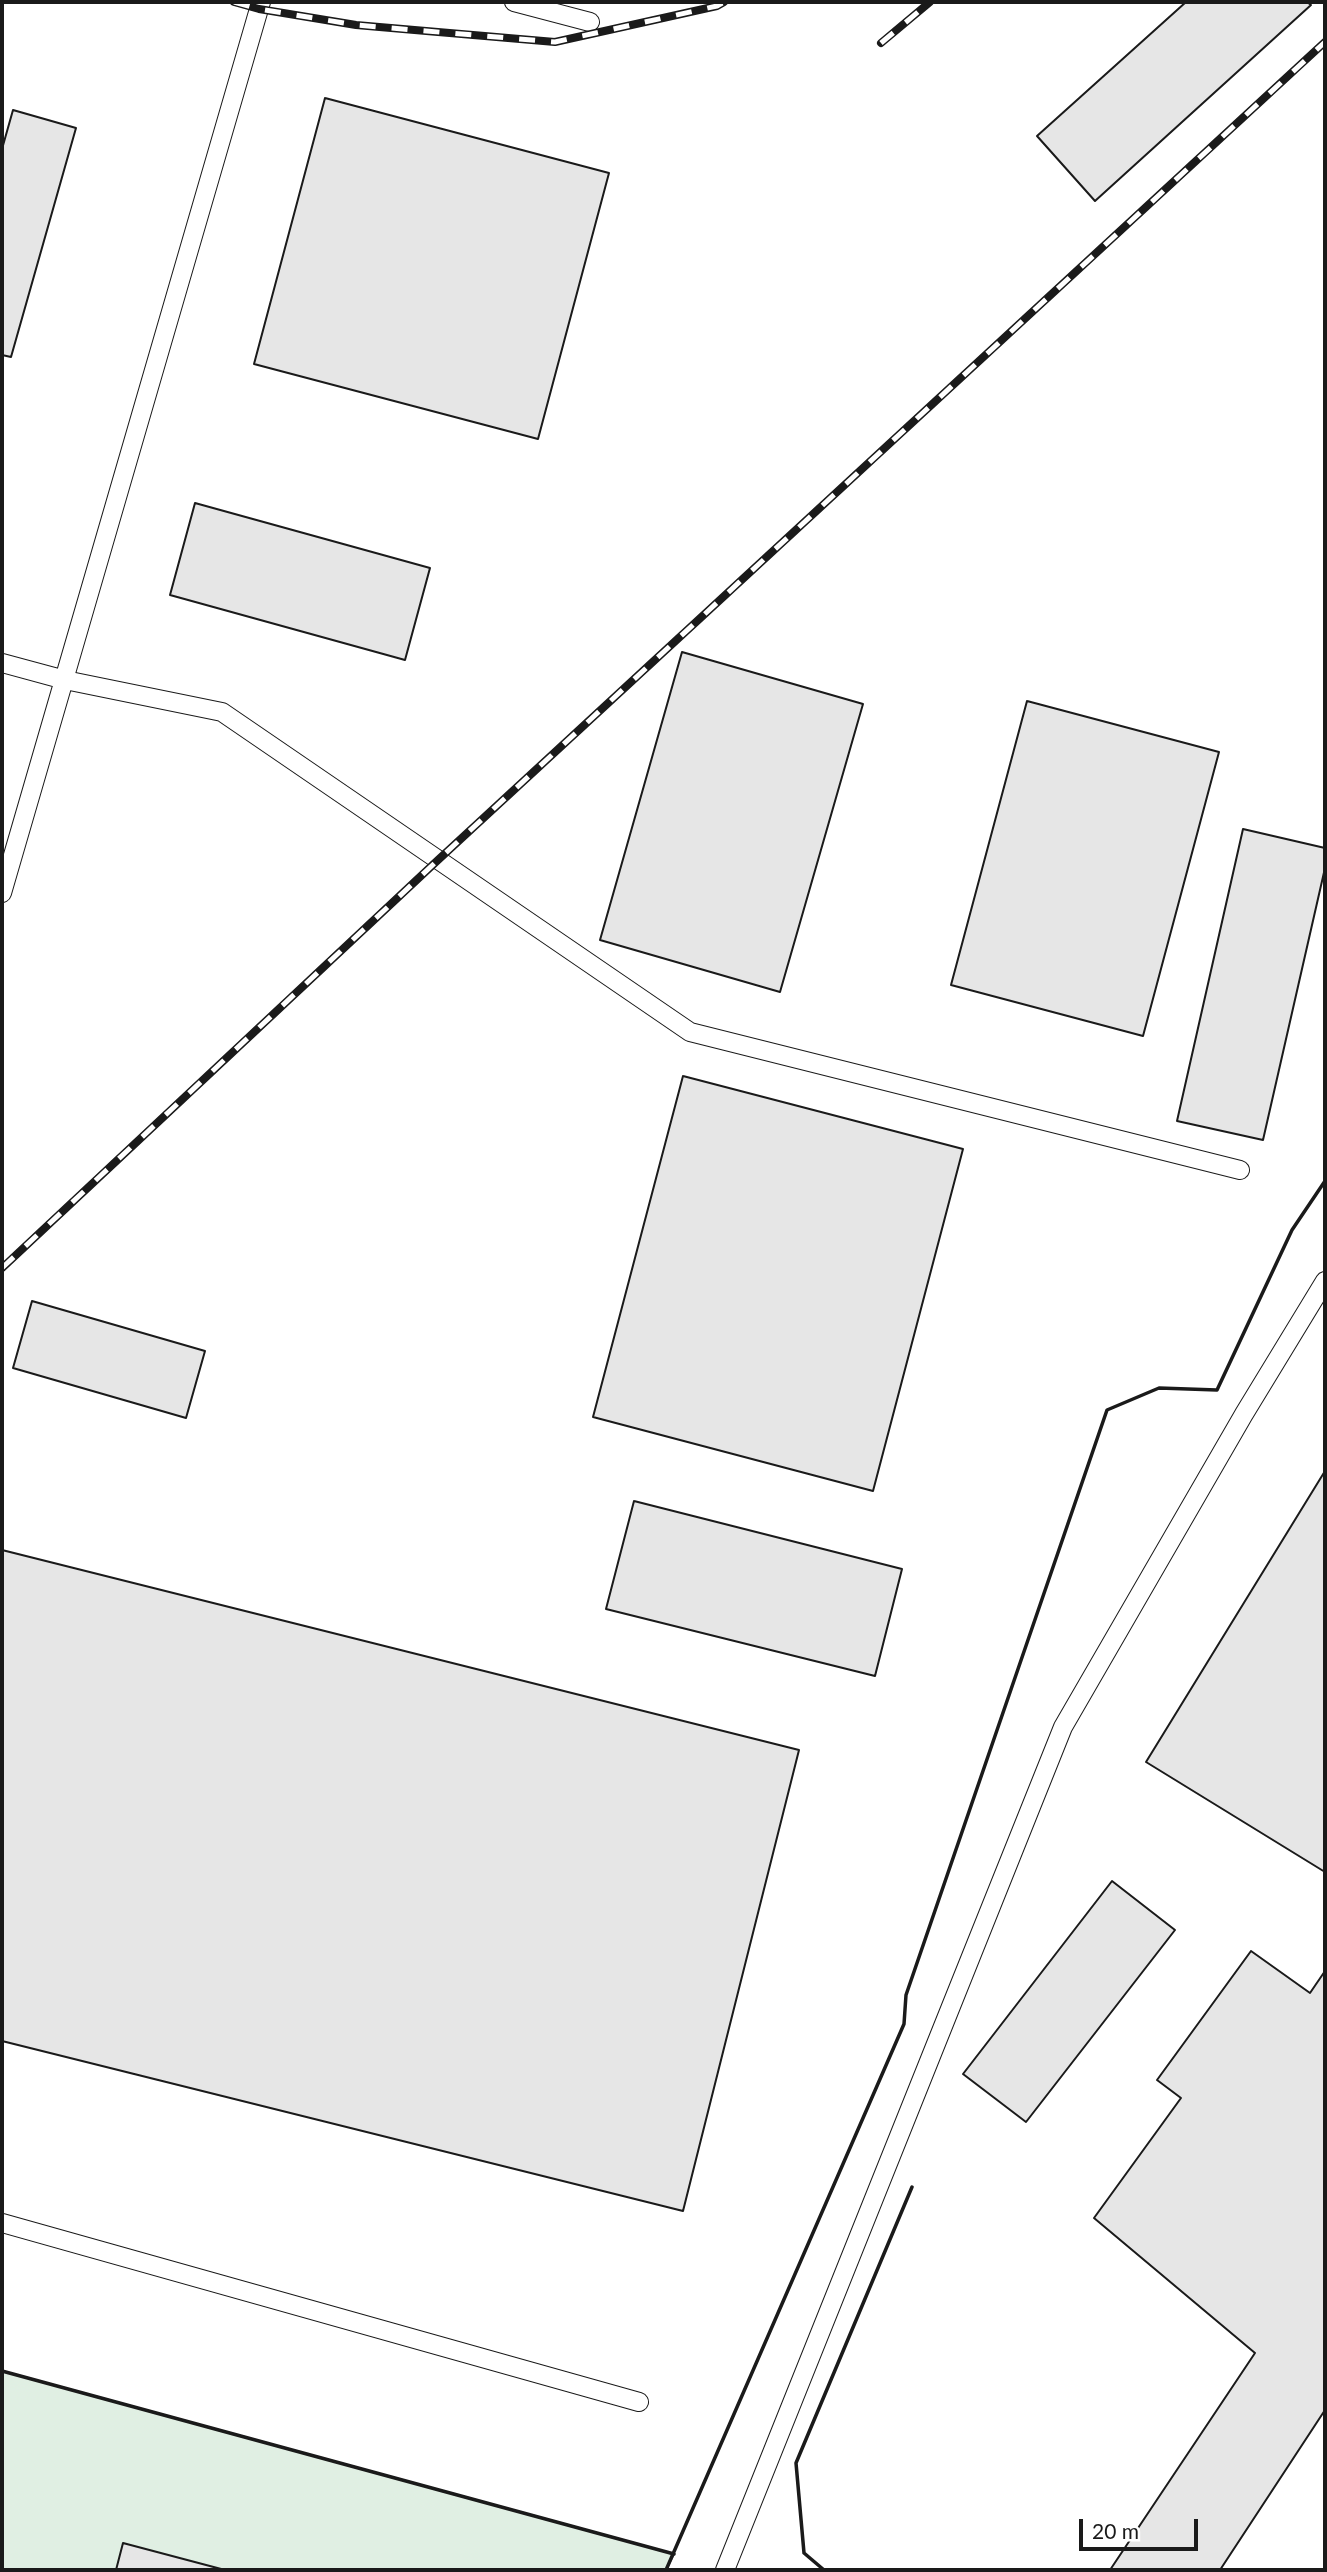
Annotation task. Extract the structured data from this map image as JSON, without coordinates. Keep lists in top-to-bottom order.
{
  "scale_bar": "20 m"
}
